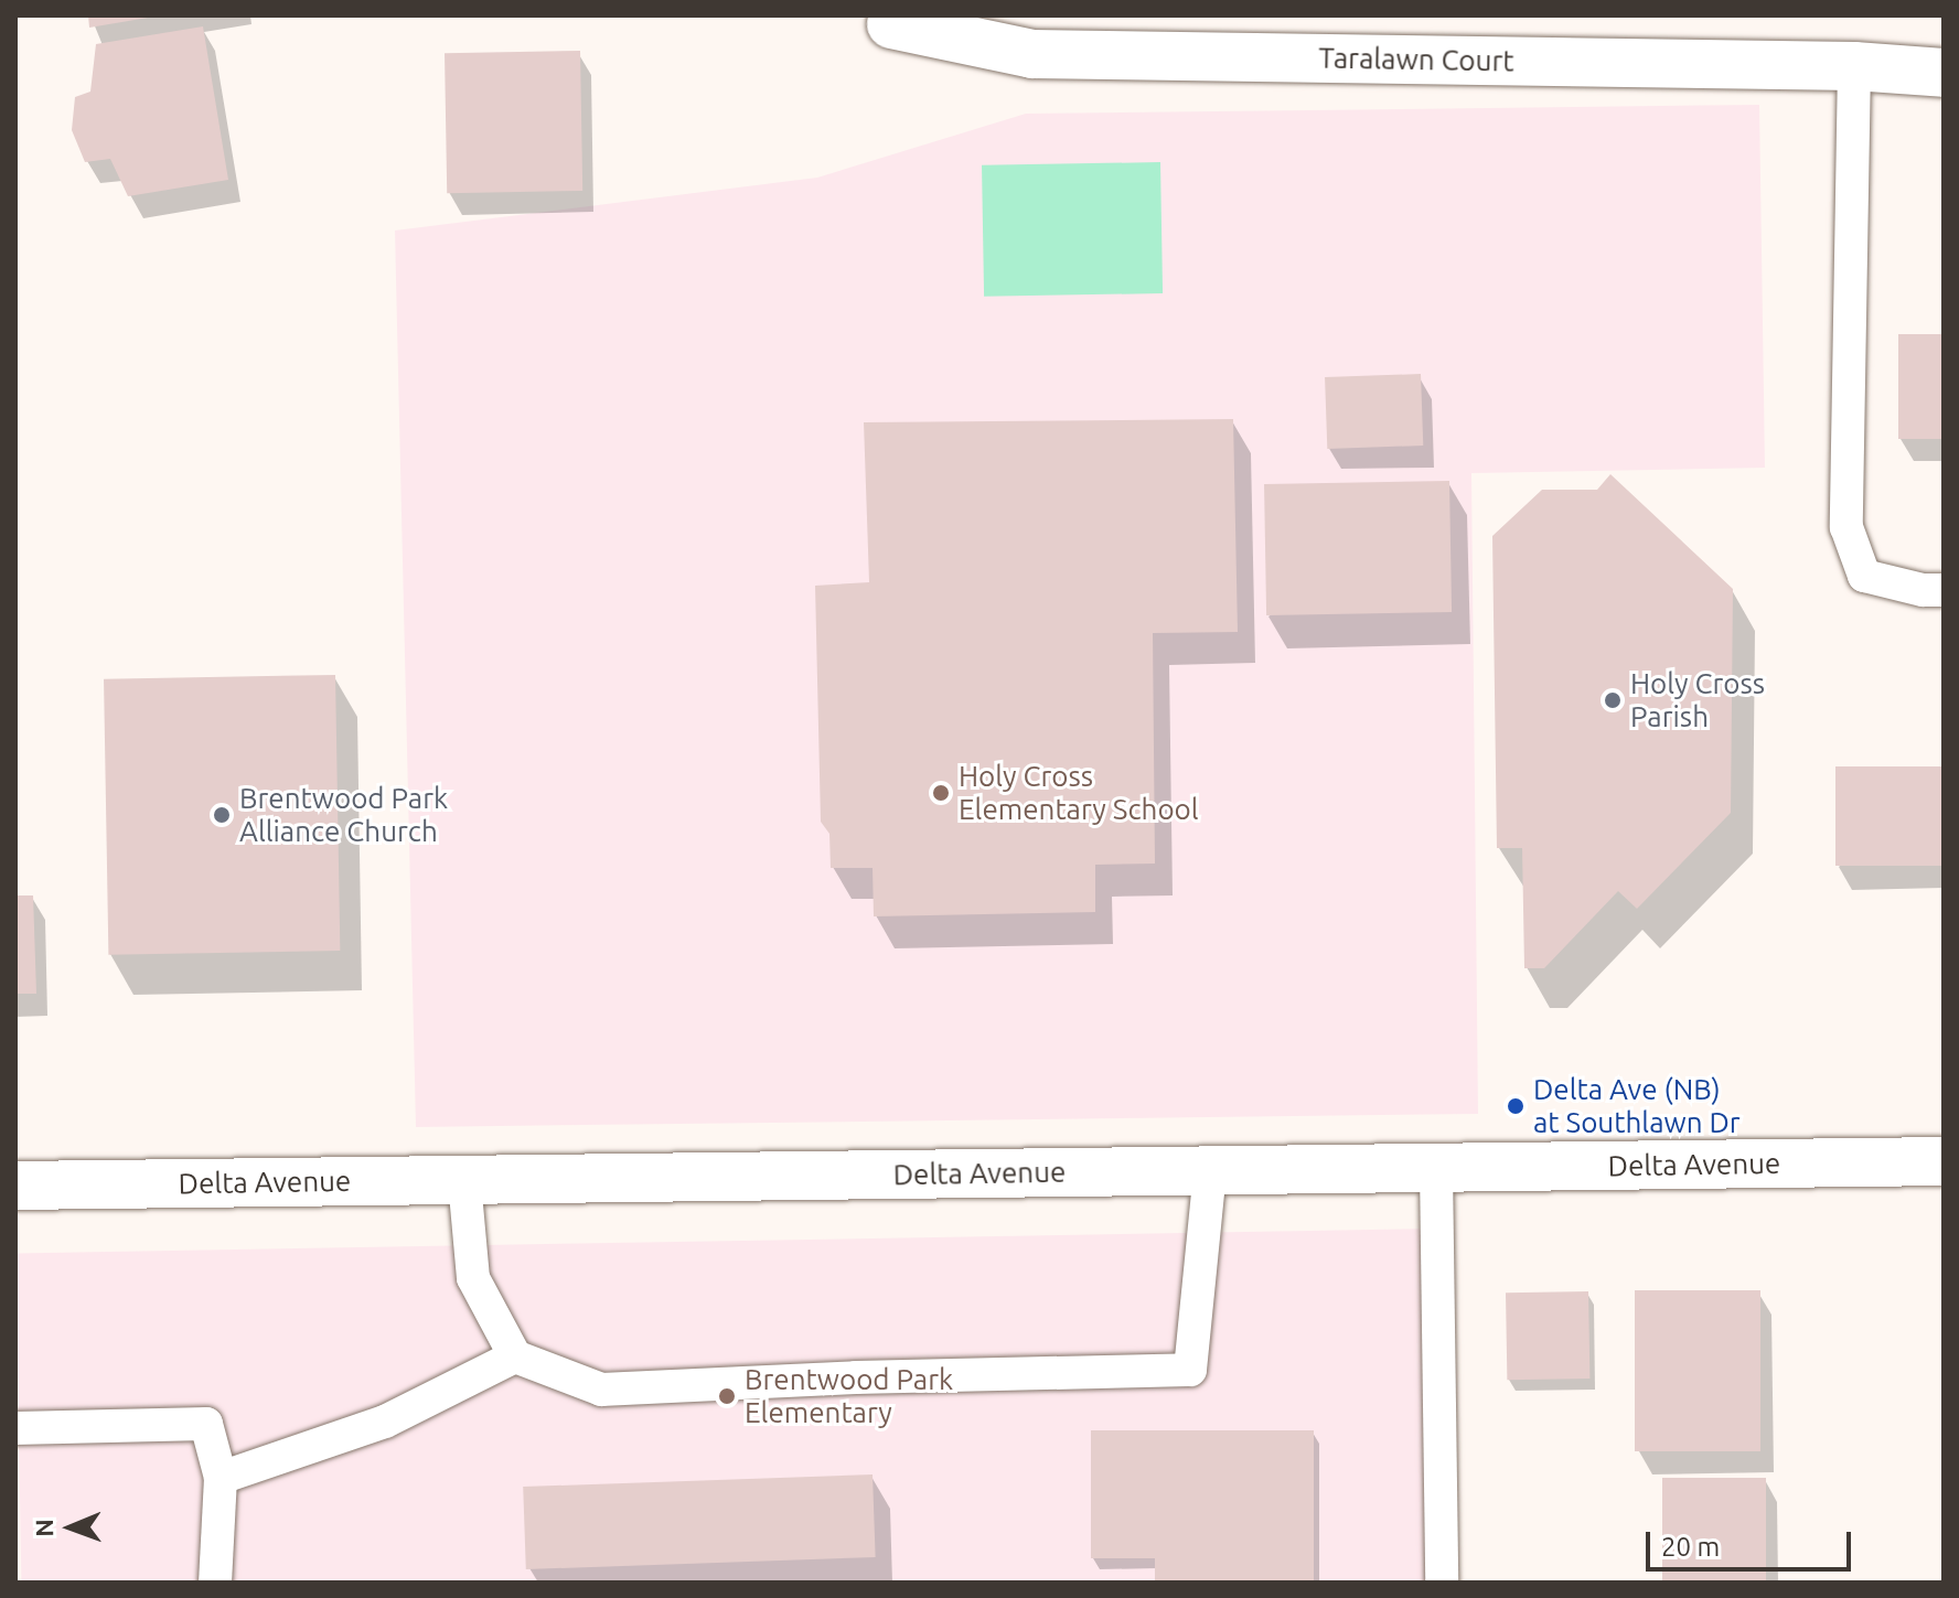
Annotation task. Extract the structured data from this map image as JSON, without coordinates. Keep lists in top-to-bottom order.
{
  "streets": {
    "street": ["Taralawn Court", "Delta Avenue"]
  },
  "places": [
    "Holy Cross Parish",
    "Holy Cross Elementary School",
    "Brentwood Park Alliance Church",
    "Delta Ave (NB) at Southlawn Dr",
    "Brentwood Park Elementary"
  ],
  "scale_bar": "20 m",
  "north": "left"
}
